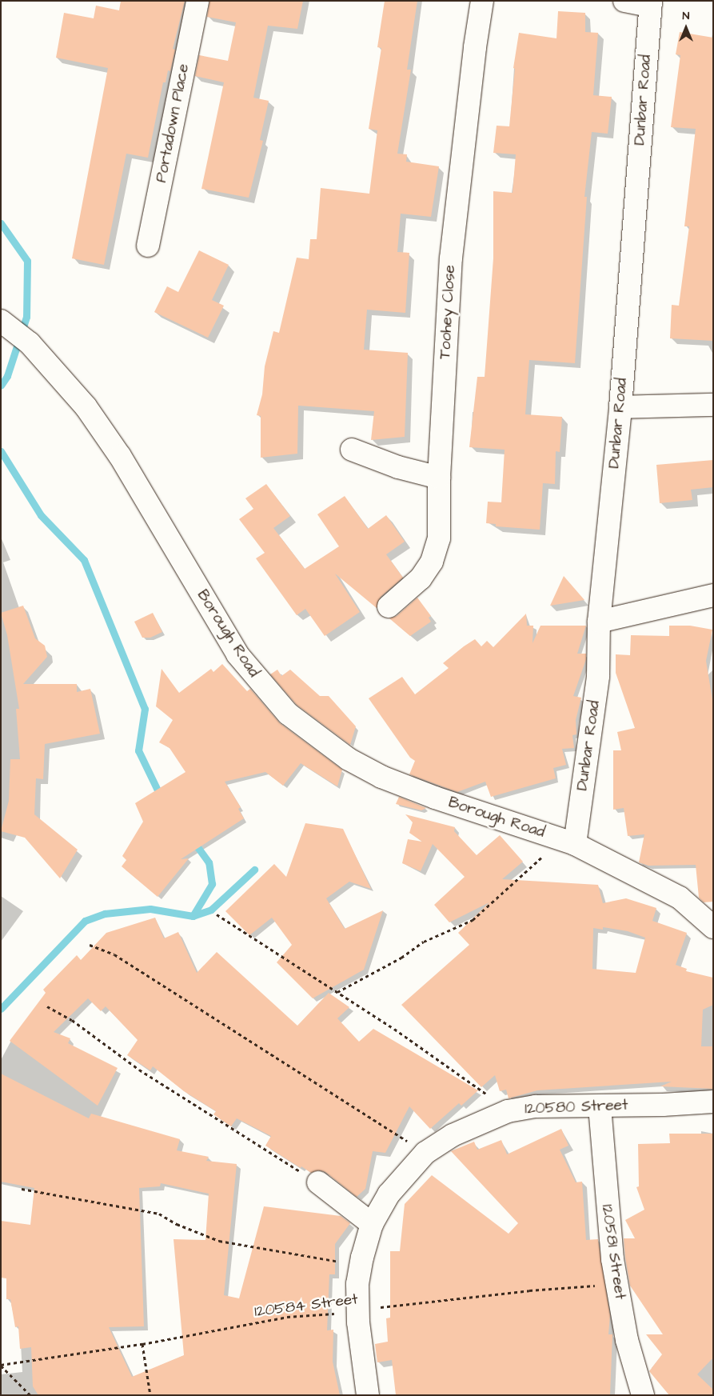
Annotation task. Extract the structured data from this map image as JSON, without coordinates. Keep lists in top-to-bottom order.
{
  "streets": {
    "street": [
      "Dunbar Road",
      "Portadown Place",
      "Toohey Close",
      "Borough Road",
      "120580 Street",
      "120581 Street"
    ],
    "path": ["120584 Street"]
  },
  "crossings": [
    ["Dunbar Road", "Borough Road"],
    ["120580 Street", "120581 Street"],
    ["120580 Street", "120584 Street"],
    ["120581 Street", "120584 Street"]
  ],
  "north": "top"
}
